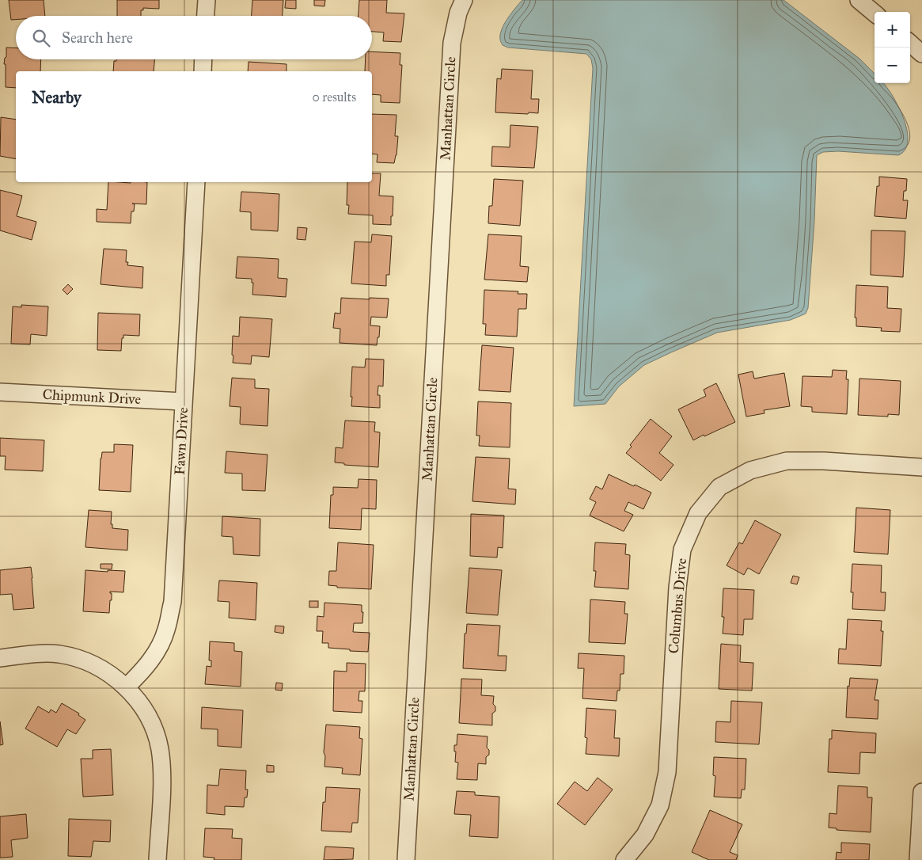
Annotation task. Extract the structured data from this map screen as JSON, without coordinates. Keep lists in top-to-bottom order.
{
  "streets": {
    "street": [
      "Manhattan Circle",
      "Chipmunk Drive",
      "Fawn Drive",
      "Columbus Drive"
    ]
  },
  "crossings": [
    ["Chipmunk Drive", "Fawn Drive"]
  ],
  "page": {
    "map_buttons": ["+", "−"],
    "search": "Search here",
    "heading": ["Nearby", "0 results"]
  }
}
